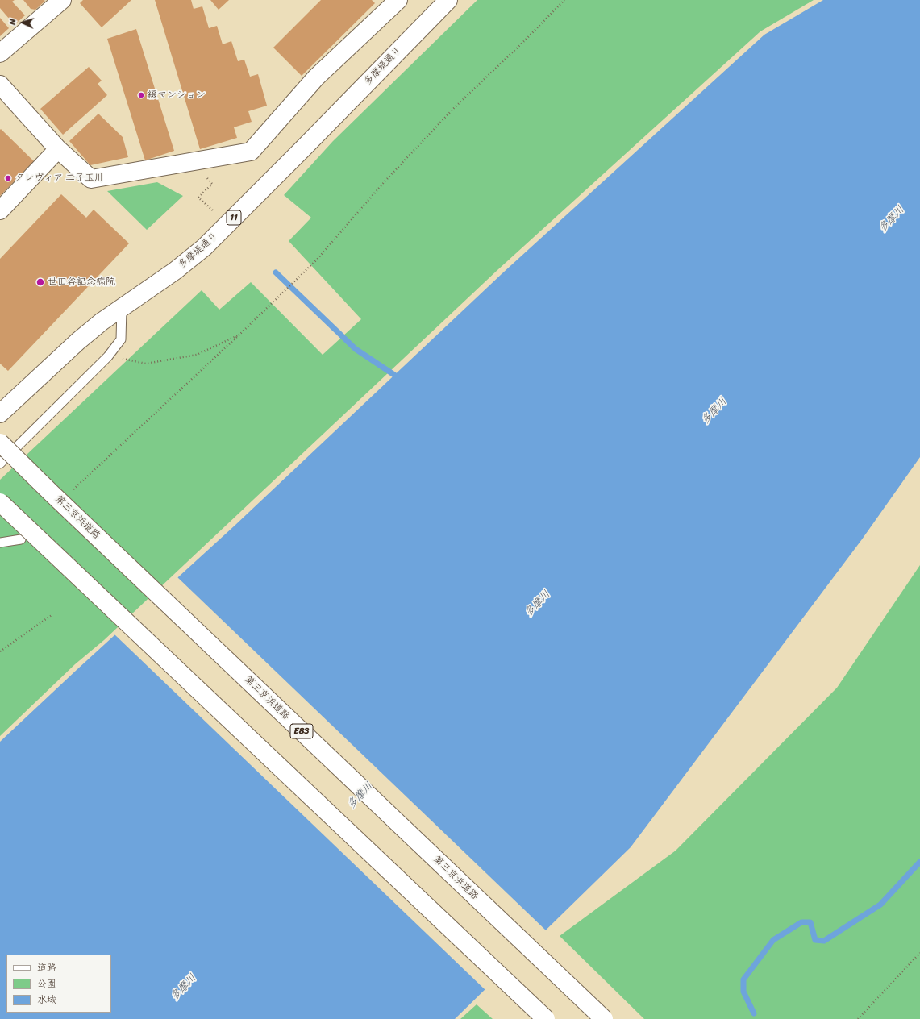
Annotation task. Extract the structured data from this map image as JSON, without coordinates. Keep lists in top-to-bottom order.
{
  "streets": {
    "main road": [
      "多摩堤通り",
      "11",
      "第三京浜道路",
      "E83"
    ]
  },
  "water": ["多摩川"],
  "places": ["綴マンション", "クレヴィア 二子玉川", "世田谷記念病院"],
  "legend": ["道路", "公園", "水域"],
  "north": "left"
}
